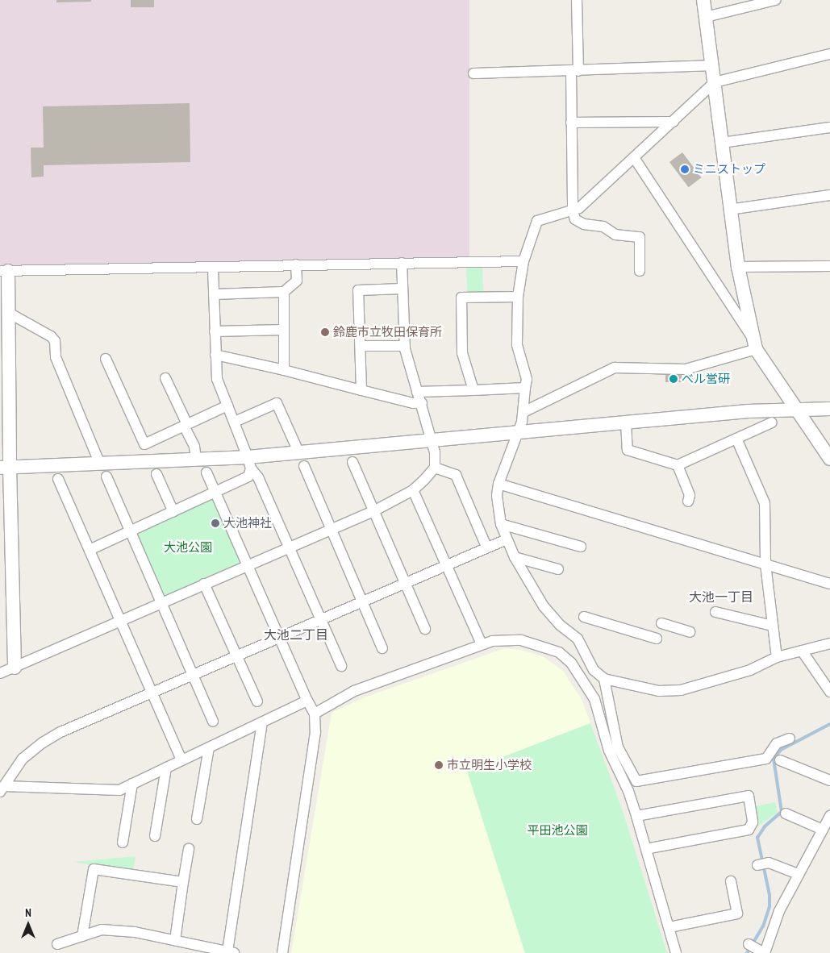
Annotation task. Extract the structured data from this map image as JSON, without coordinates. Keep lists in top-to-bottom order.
{
  "districts": ["大池一丁目", "大池二丁目"],
  "parks": ["大池公園", "平田池公園"],
  "places": [
    "ミニストップ",
    "鈴鹿市立牧田保育所",
    "べル営研",
    "大池神社",
    "市立明生小学校"
  ],
  "north": "top"
}
